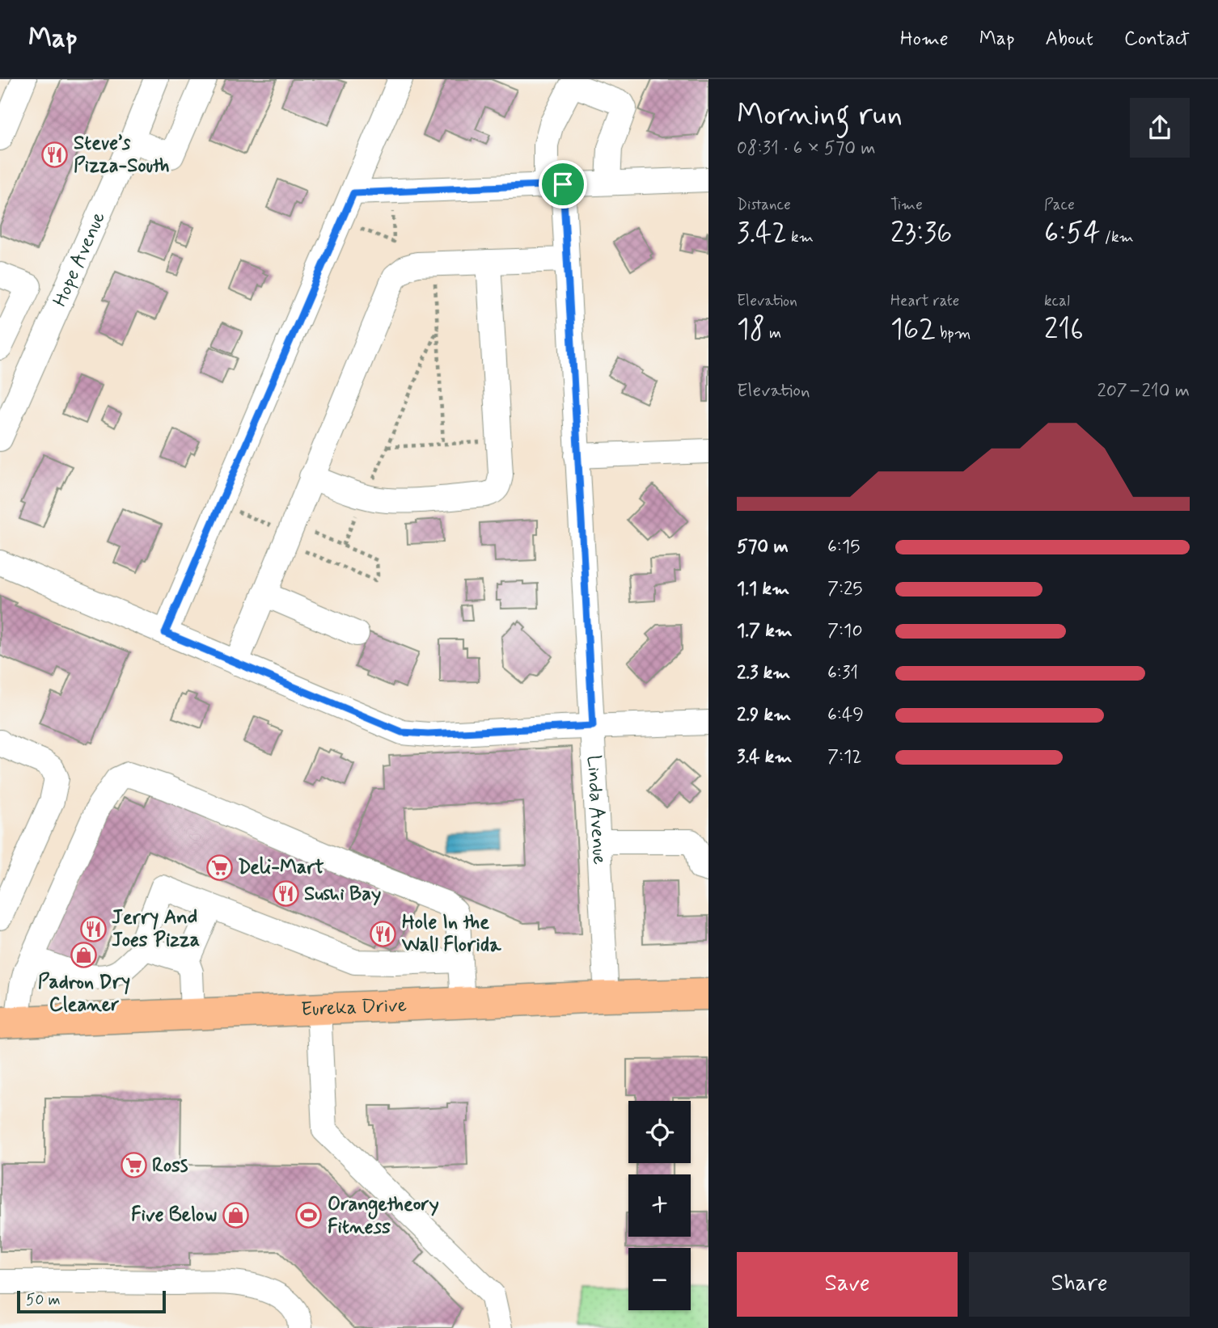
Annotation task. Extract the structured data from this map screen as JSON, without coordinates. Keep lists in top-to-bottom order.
{
  "streets": {
    "main road": ["Eureka Drive"],
    "street": ["Hope Avenue", "Linda Avenue"]
  },
  "crossings": [
    ["Linda Avenue", "Eureka Drive"]
  ],
  "places": {
    "restaurant": [
      "Steve’s Pizza-South",
      "Sushi Bay",
      "Jerry And Joes Pizza",
      "Hole In the Wall Florida"
    ],
    "supermarket": ["Deli-Mart", "Ross"],
    "shop": ["Padron Dry Cleaner", "Five Below"],
    "sports": ["Orangetheory Fitness"]
  },
  "scale_bar": "50 m",
  "page": {
    "header": "Map",
    "nav": [
      "Home",
      "Map",
      "About",
      "Contact"
    ],
    "heading": ["Morning run", "08:31 · 6 × 570 m"],
    "stats": [
      ["Distance", "3.42 km"],
      ["Time", "23:36"],
      ["Pace", "6:54 /km"],
      ["Elevation", "18 m"],
      ["Heart rate", "162 bpm"],
      ["kcal", "216"]
    ],
    "chart": ["Elevation", "207–210 m"],
    "list": [
      {
        "name": "570 m",
        "note": "6:15"
      },
      {
        "name": "1.1 km",
        "note": "7:25"
      },
      {
        "name": "1.7 km",
        "note": "7:10"
      },
      {
        "name": "2.3 km",
        "note": "6:31"
      },
      {
        "name": "2.9 km",
        "note": "6:49"
      },
      {
        "name": "3.4 km",
        "note": "7:12"
      }
    ],
    "map_buttons": ["+", "−"],
    "buttons": ["Save", "Share"],
    "scale": "50 m"
  }
}
